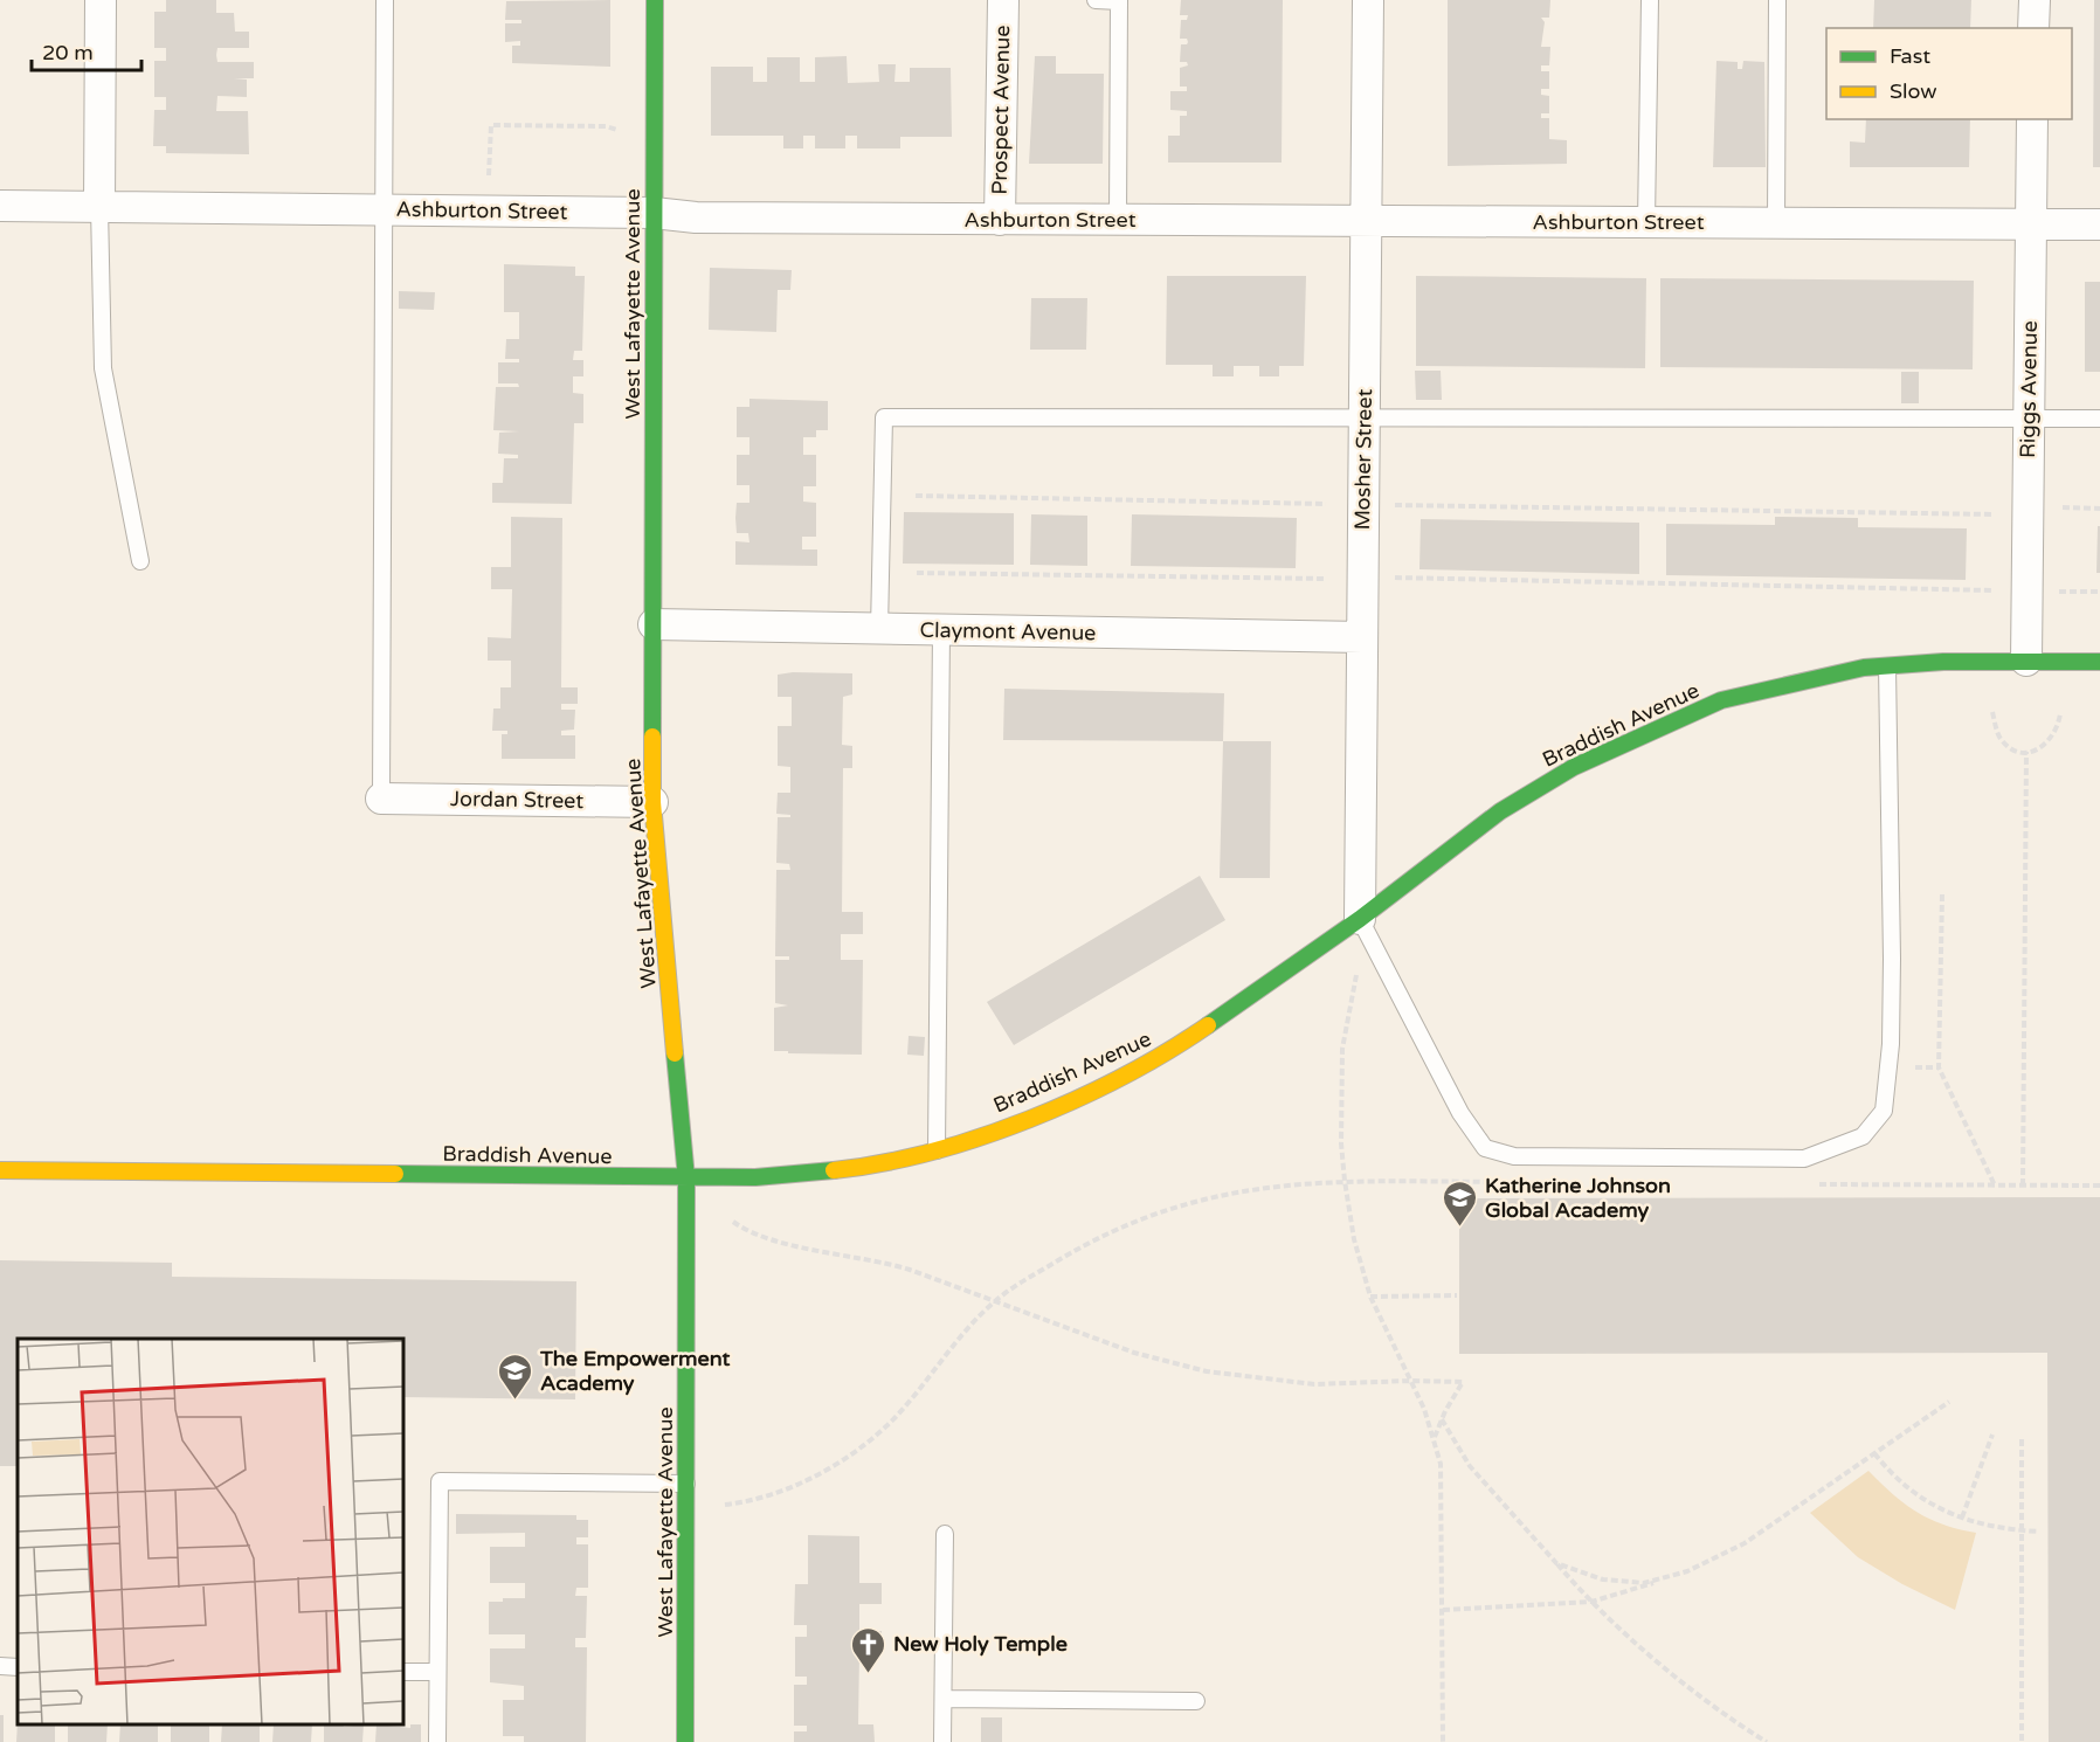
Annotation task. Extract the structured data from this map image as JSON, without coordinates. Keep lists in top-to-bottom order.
{
  "streets": {
    "street": [
      "Prospect Avenue",
      "Ashburton Street",
      "West Lafayette Avenue",
      "Riggs Avenue",
      "Mosher Street",
      "Claymont Avenue",
      "Braddish Avenue",
      "Jordan Street"
    ]
  },
  "crossings": [
    ["Prospect Avenue", "Ashburton Street"],
    ["Ashburton Street", "West Lafayette Avenue"],
    ["Ashburton Street", "Riggs Avenue"],
    ["Ashburton Street", "Mosher Street"],
    ["West Lafayette Avenue", "Claymont Avenue"],
    ["West Lafayette Avenue", "Braddish Avenue"],
    ["West Lafayette Avenue", "Jordan Street"],
    ["Riggs Avenue", "Braddish Avenue"],
    ["Mosher Street", "Claymont Avenue"],
    ["Mosher Street", "Braddish Avenue"]
  ],
  "places": {
    "school or university": ["Katherine Johnson Global Academy", "The Empowerment Academy"],
    "church": ["New Holy Temple"]
  },
  "legend": ["Fast", "Slow"],
  "scale_bar": "20 m"
}
